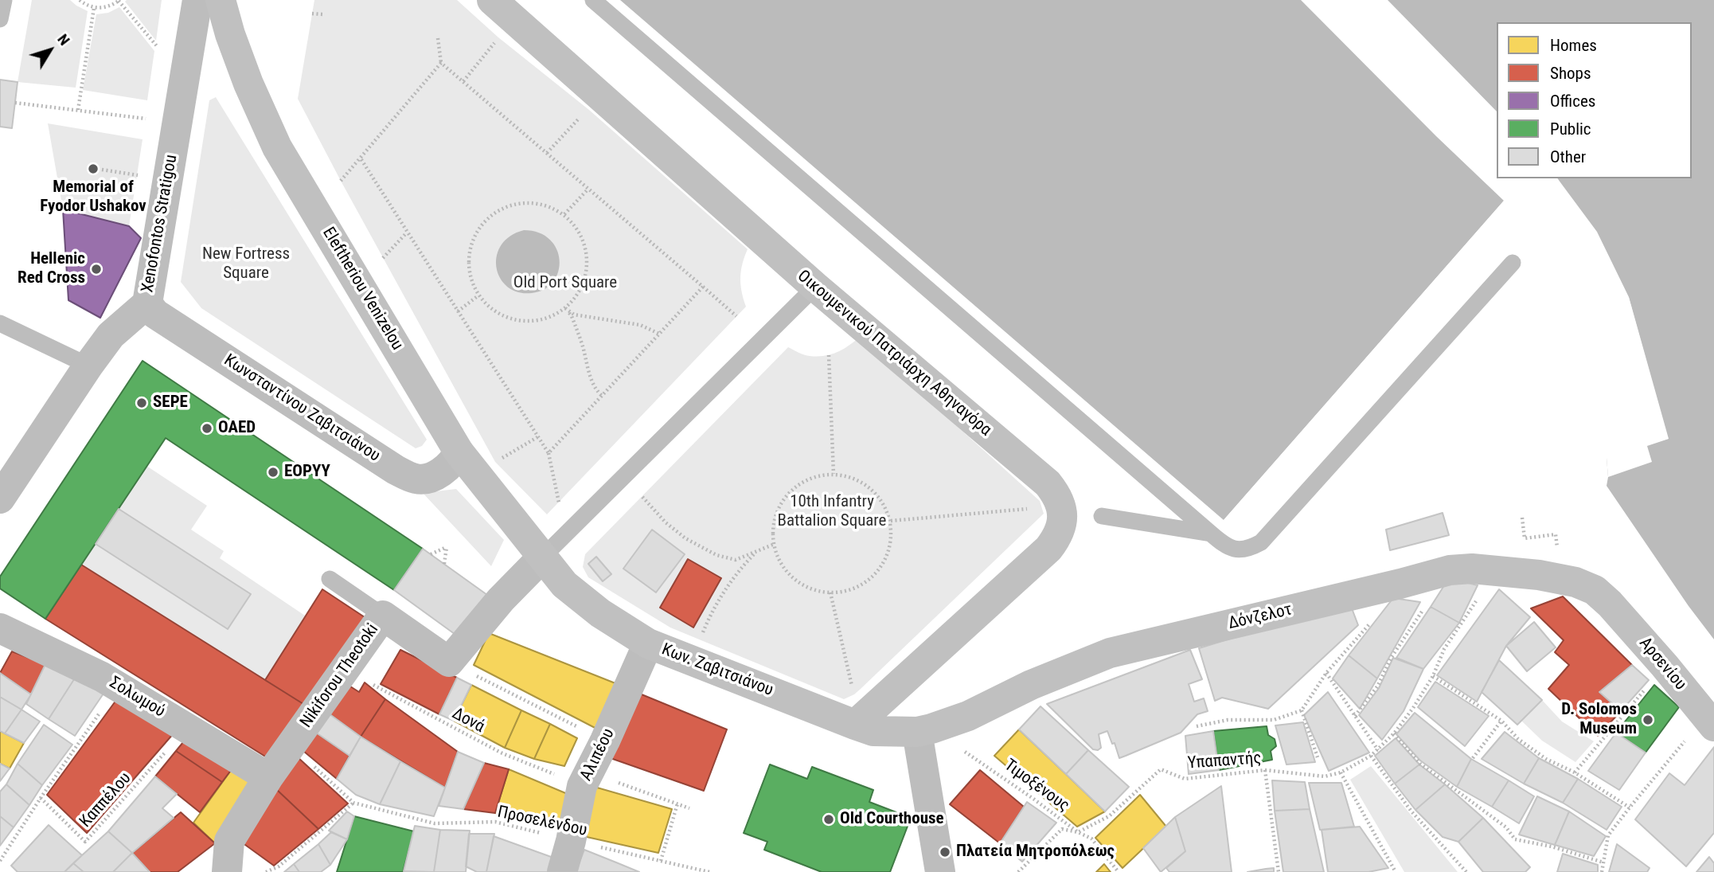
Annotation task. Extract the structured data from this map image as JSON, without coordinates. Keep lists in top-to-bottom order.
{
  "streets": {
    "main road": [
      "Eleftheriou Venizelou",
      "Οικουμενικού Πατριάρχη Αθηναγόρα",
      "Δόνζελοτ",
      "Αρσενίου",
      "Κων. Ζαβιτσιάνου"
    ],
    "street": [
      "Xenofontos Stratigou",
      "Κωνσταντίνου Ζαβιτσιάνου",
      "Nikiforou Theotoki",
      "Σολωμού",
      "Αλιπέου"
    ],
    "path": [
      "Δονά",
      "Υπαπαντής",
      "Τιμοξένους",
      "Καππέλου",
      "Προσελένδου"
    ]
  },
  "crossings": [
    ["Xenofontos Stratigou", "Κωνσταντίνου Ζαβιτσιάνου"],
    ["Eleftheriou Venizelou", "Κωνσταντίνου Ζαβιτσιάνου"],
    ["Eleftheriou Venizelou", "Κων. Ζαβιτσιάνου"],
    ["Οικουμενικού Πατριάρχη Αθηναγόρα", "Κων. Ζαβιτσιάνου"],
    ["Δόνζελοτ", "Αρσενίου"],
    ["Δόνζελοτ", "Κων. Ζαβιτσιάνου"],
    ["Δόνζελοτ", "Τιμοξένους"],
    ["Κων. Ζαβιτσιάνου", "Αλιπέου"],
    ["Κων. Ζαβιτσιάνου", "Τιμοξένους"],
    ["Nikiforou Theotoki", "Σολωμού"],
    ["Nikiforou Theotoki", "Δονά"],
    ["Nikiforou Theotoki", "Προσελένδου"],
    ["Σολωμού", "Καππέλου"],
    ["Δονά", "Αλιπέου"],
    ["Αλιπέου", "Προσελένδου"],
    ["Υπαπαντής", "Τιμοξένους"]
  ],
  "parks": ["New Fortress Square", "Old Port Square", "10th Infantry Battalion Square"],
  "places": [
    "Memorial of Fyodor Ushakov",
    "Hellenic Red Cross",
    "SEPE",
    "OAED",
    "EOPYY",
    "D. Solomos Museum",
    "Old Courthouse",
    "Πλατεία Μητροπόλεως"
  ],
  "legend": [
    "Homes",
    "Shops",
    "Offices",
    "Public",
    "Other"
  ],
  "north": "top right"
}
